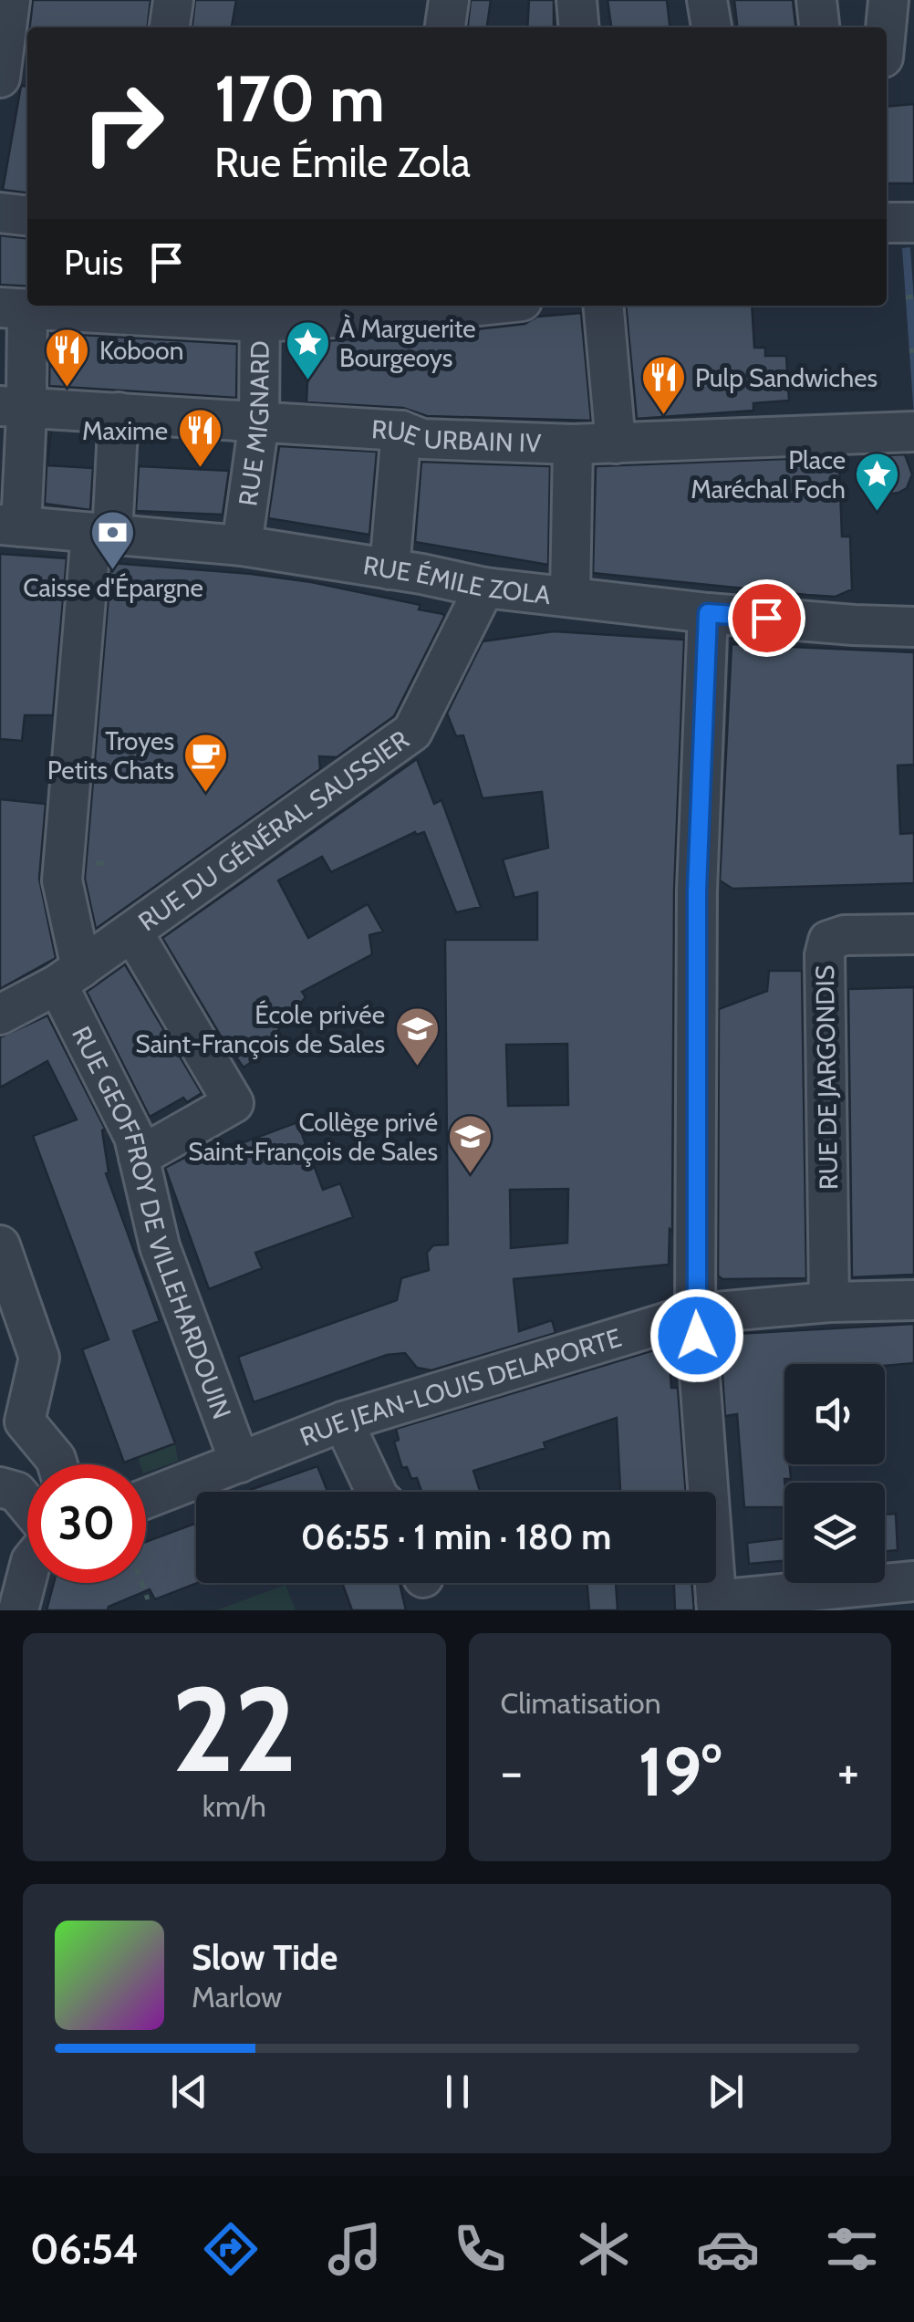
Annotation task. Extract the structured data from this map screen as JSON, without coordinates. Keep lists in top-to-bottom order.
{
  "streets": {
    "street": [
      "RUE MIGNARD",
      "RUE URBAIN IV",
      "RUE ÉMILE ZOLA",
      "RUE DU GÉNÉRAL SAUSSIER",
      "RUE DE JARGONDIS",
      "RUE GEOFFROY DE VILLEHARDOUIN",
      "RUE JEAN-LOUIS DELAPORTE"
    ]
  },
  "crossings": [
    ["RUE MIGNARD", "RUE URBAIN IV"],
    ["RUE MIGNARD", "RUE ÉMILE ZOLA"],
    ["RUE URBAIN IV", "RUE GEOFFROY DE VILLEHARDOUIN"],
    ["RUE ÉMILE ZOLA", "RUE DU GÉNÉRAL SAUSSIER"],
    ["RUE ÉMILE ZOLA", "RUE GEOFFROY DE VILLEHARDOUIN"],
    ["RUE DU GÉNÉRAL SAUSSIER", "RUE GEOFFROY DE VILLEHARDOUIN"],
    ["RUE DE JARGONDIS", "RUE JEAN-LOUIS DELAPORTE"],
    ["RUE GEOFFROY DE VILLEHARDOUIN", "RUE JEAN-LOUIS DELAPORTE"]
  ],
  "places": {
    "place": ["À Marguerite Bourgeoys", "Place Maréchal Foch"],
    "restaurant": ["Koboon", "Pulp Sandwiches", "Maxime"],
    "bank": ["Caisse d'Épargne"],
    "cafe": ["Troyes Petits Chats"],
    "school or university": ["École privée Saint-François de Sales", "Collège privé Saint-François de Sales"]
  },
  "page": {
    "turn": ["170 m", "Rue Émile Zola"],
    "then": "Puis",
    "limit": "30",
    "trip": "06:55 · 1 min · 180 m",
    "tile": [
      ["22", "km/h"],
      "Climatisation"
    ],
    "heat": ["−", "19°", "+"],
    "song": ["Slow Tide", "Marlow"],
    "tabs": "06:54"
  }
}
